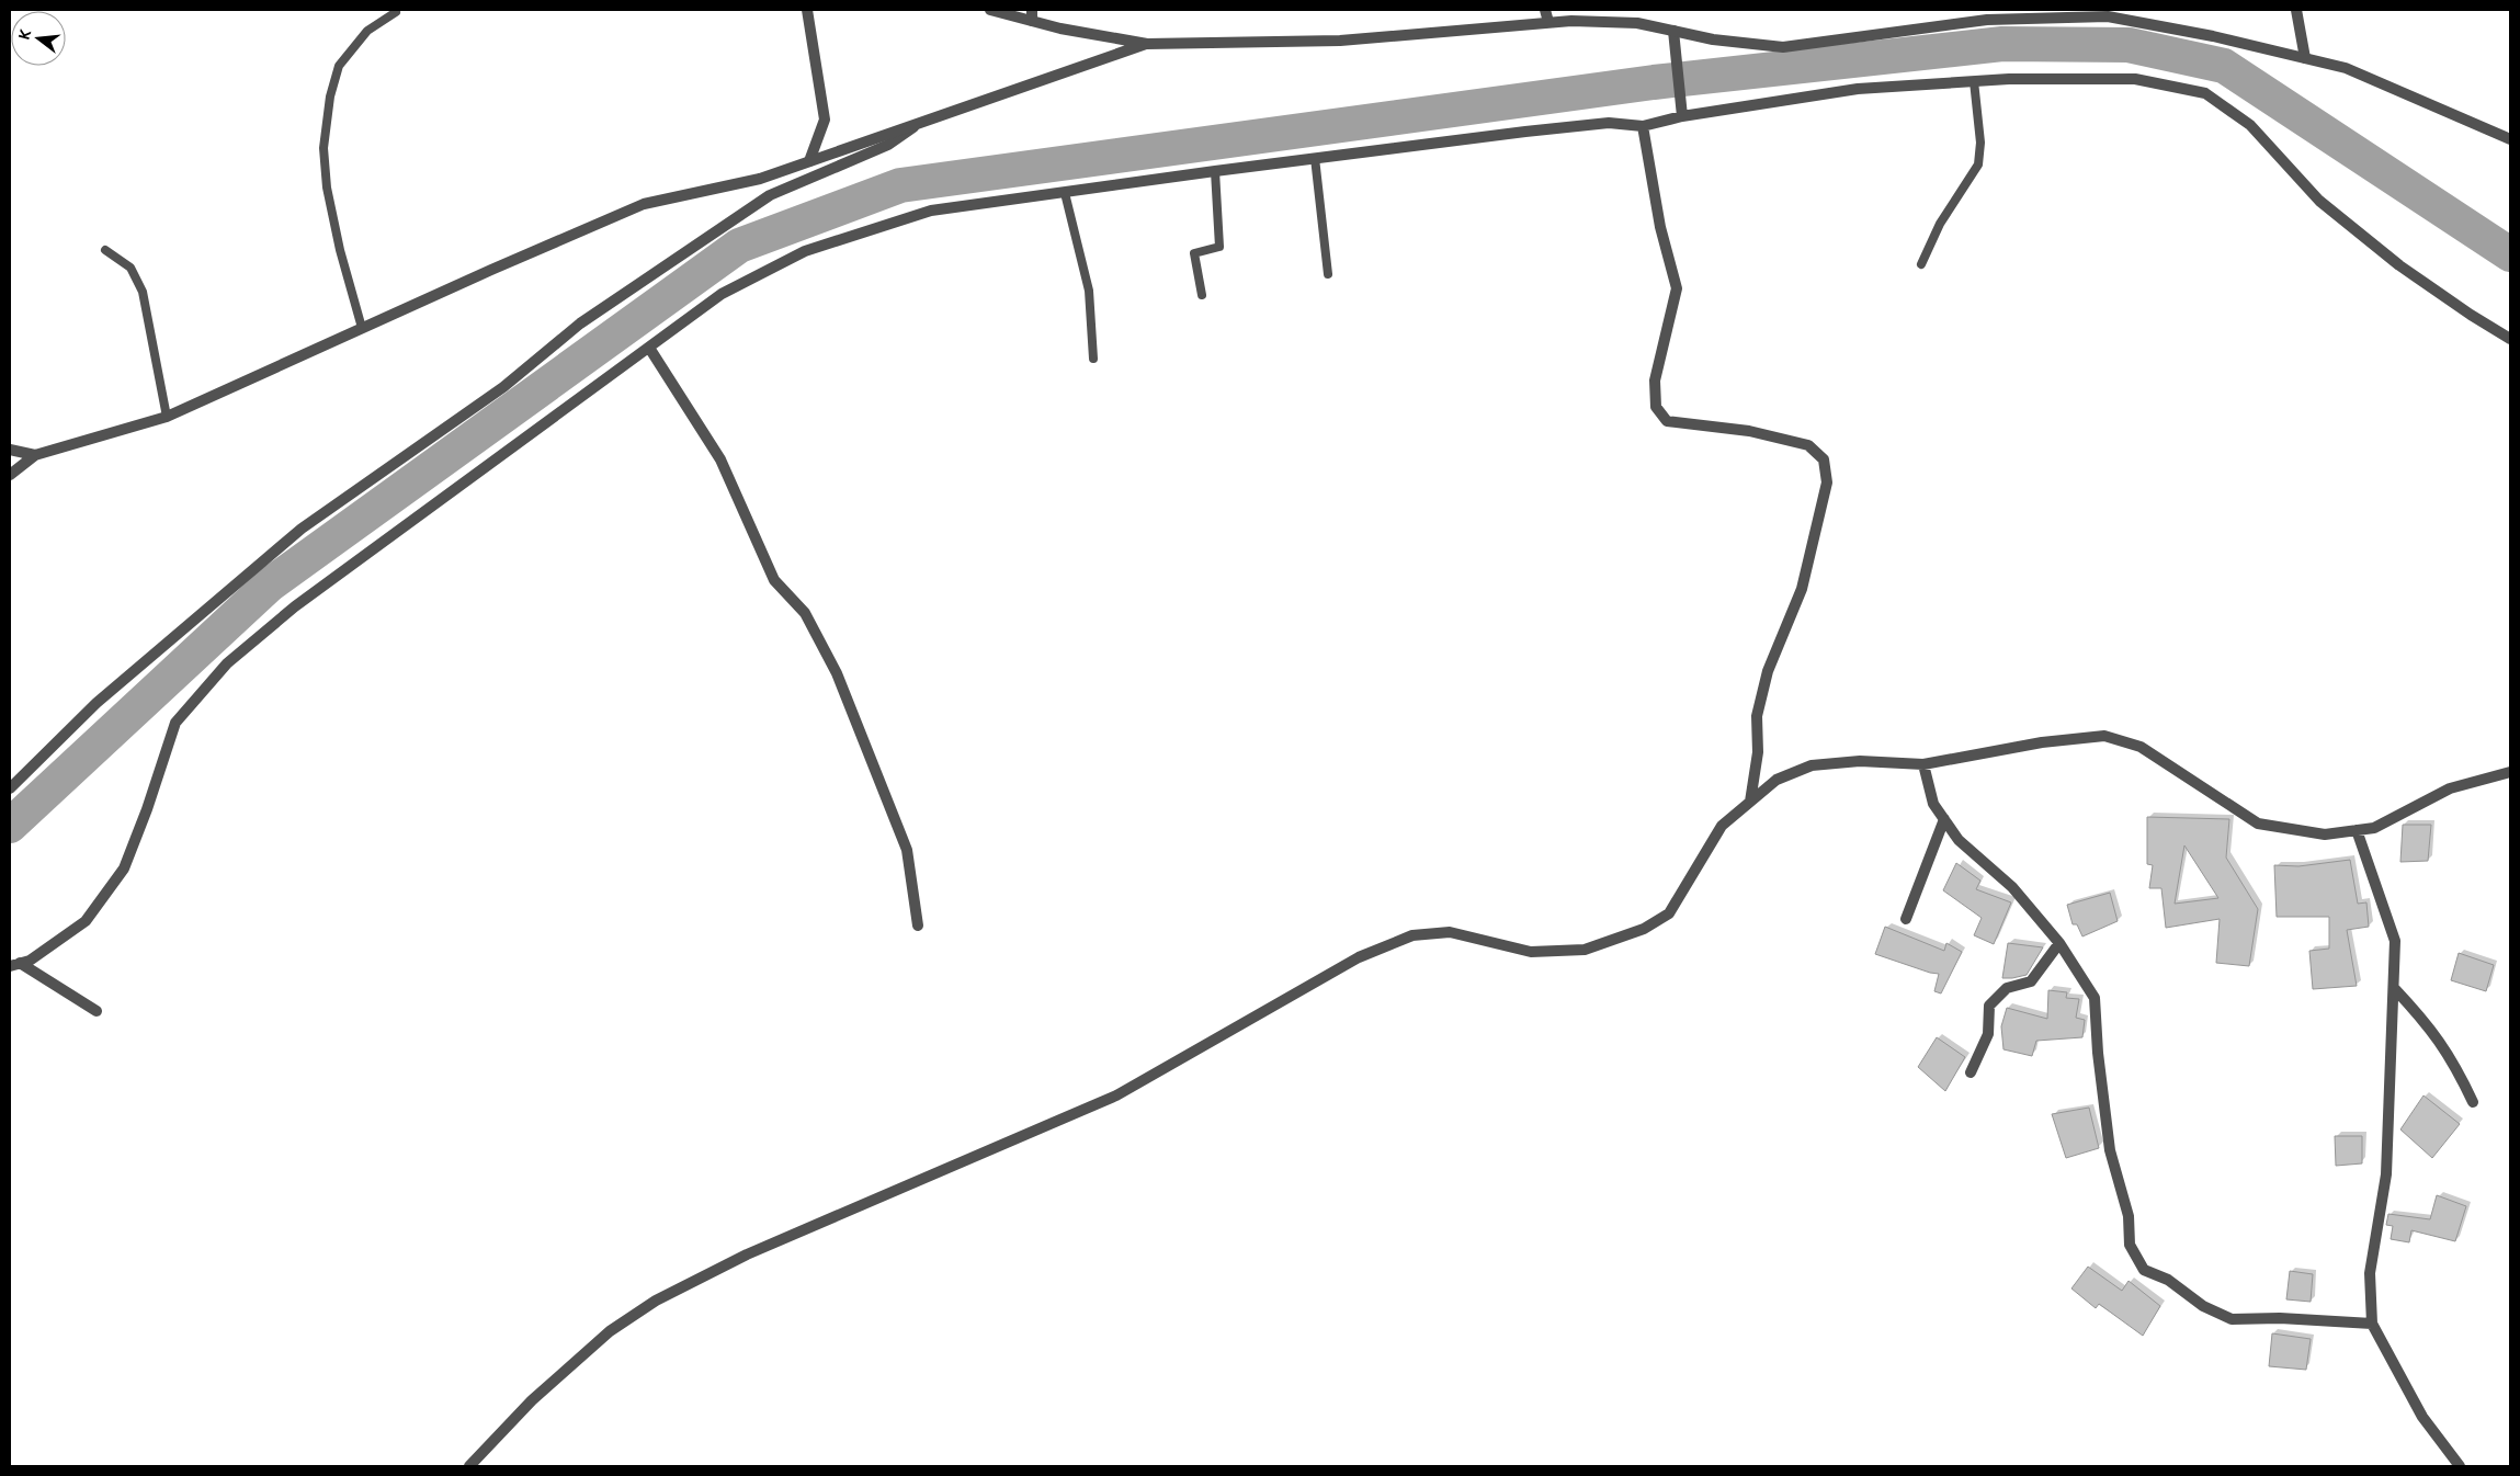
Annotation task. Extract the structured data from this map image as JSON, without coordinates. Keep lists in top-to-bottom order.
{
  "north": "left"
}
